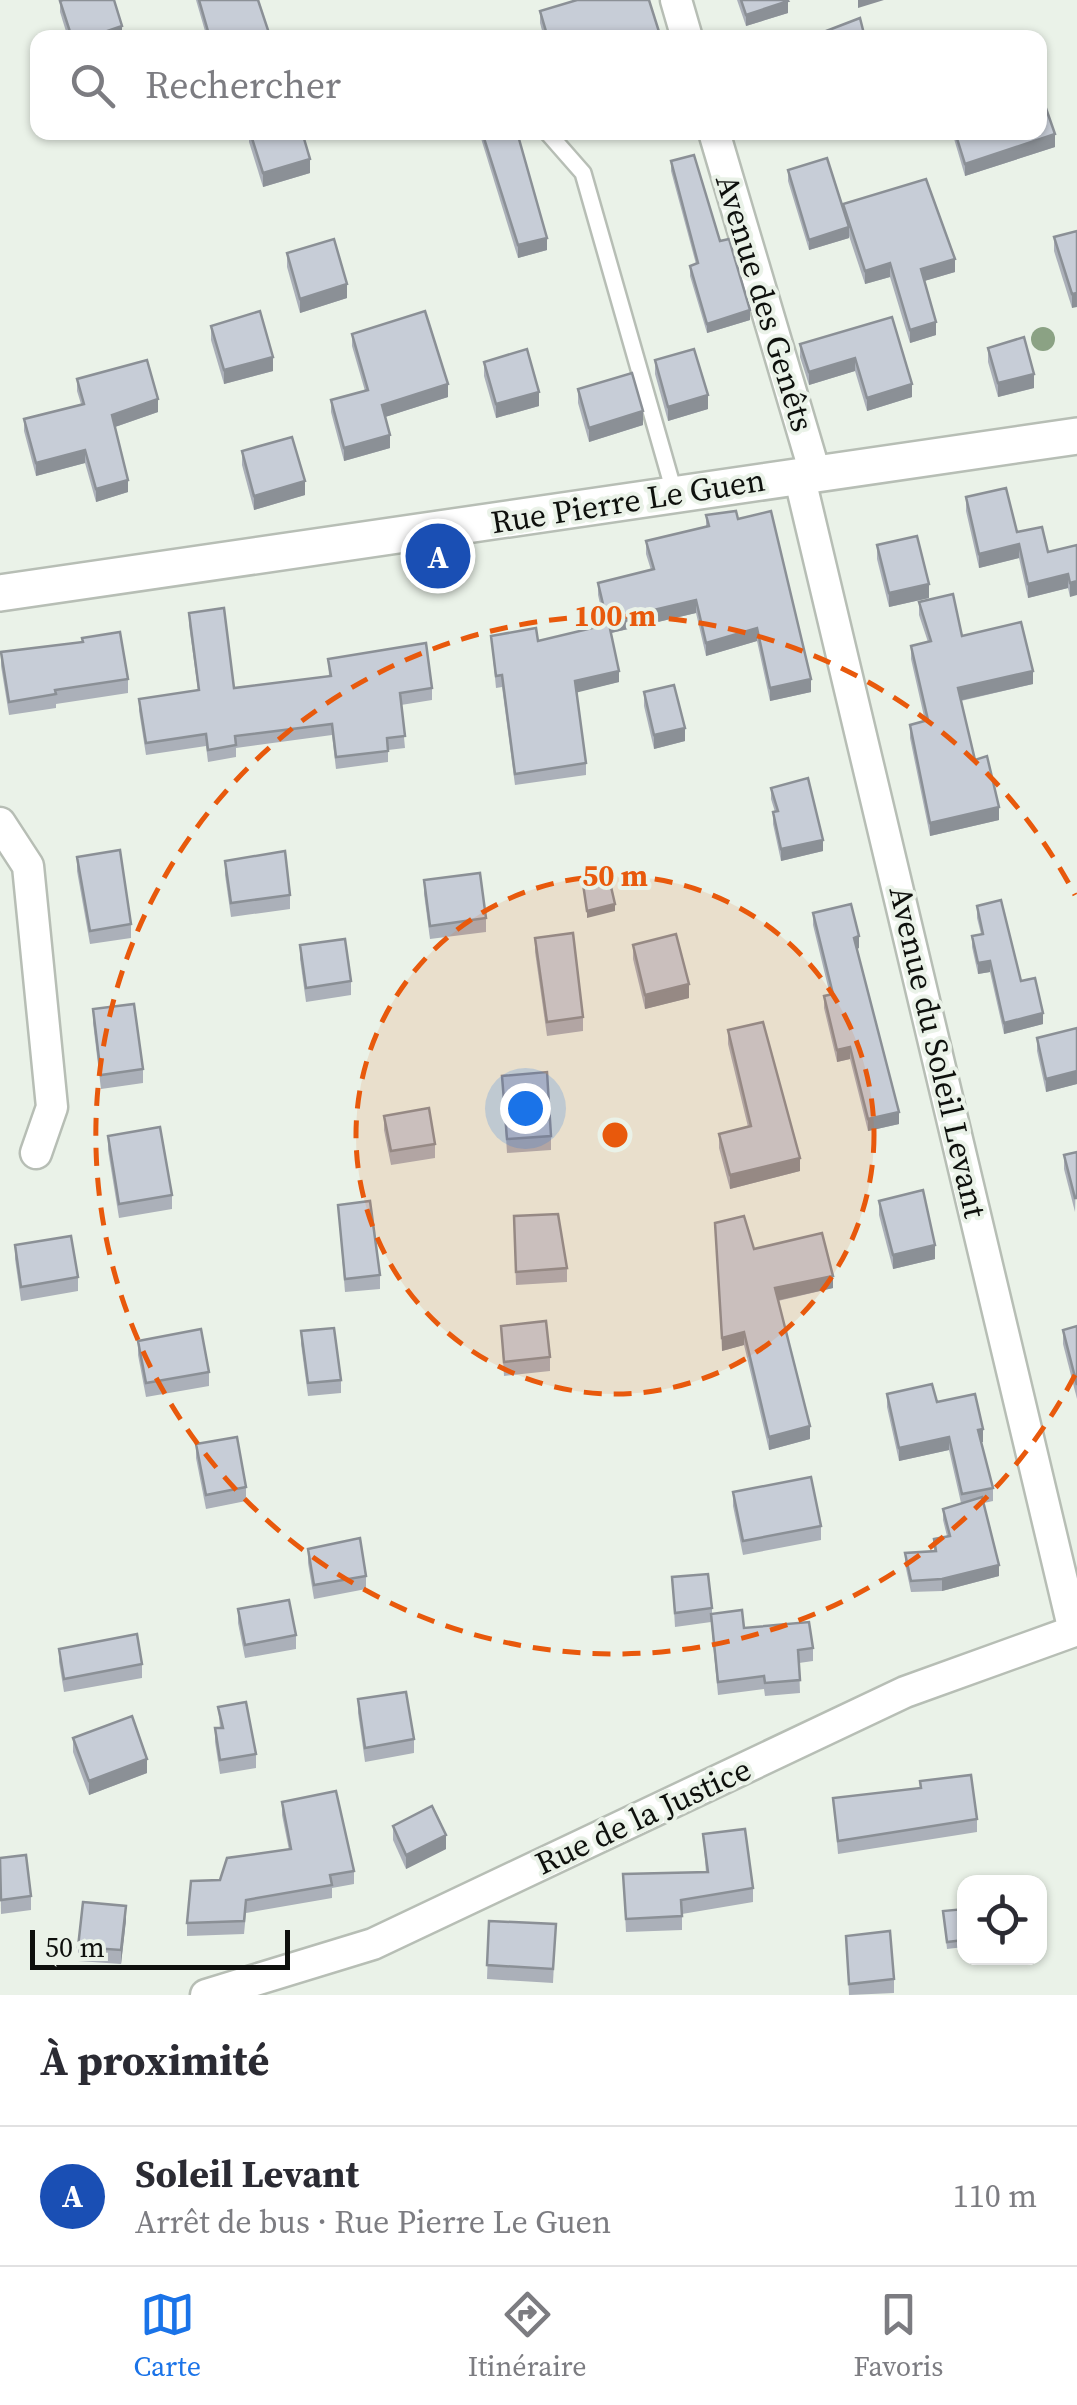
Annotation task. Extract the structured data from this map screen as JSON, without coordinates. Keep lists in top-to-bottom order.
{
  "streets": {
    "street": [
      "Avenue des Genêts",
      "Rue Pierre Le Guen",
      "Avenue du Soleil Levant",
      "Rue de la Justice"
    ]
  },
  "crossings": [
    ["Avenue des Genêts", "Rue Pierre Le Guen"],
    ["Avenue des Genêts", "Avenue du Soleil Levant"],
    ["Rue Pierre Le Guen", "Avenue du Soleil Levant"],
    ["Avenue du Soleil Levant", "Rue de la Justice"]
  ],
  "scale_bar": "50 m",
  "page": {
    "search": "Rechercher",
    "pins": "A",
    "scale": "50 m",
    "heading": "À proximité",
    "list": [
      {
        "mark": "A",
        "name": "Soleil Levant",
        "note": "Arrêt de bus · Rue Pierre Le Guen",
        "value": "110 m"
      }
    ],
    "nav": ["Carte", "Itinéraire", "Favoris"]
  },
  "rings": ["100 m", "50 m"]
}
